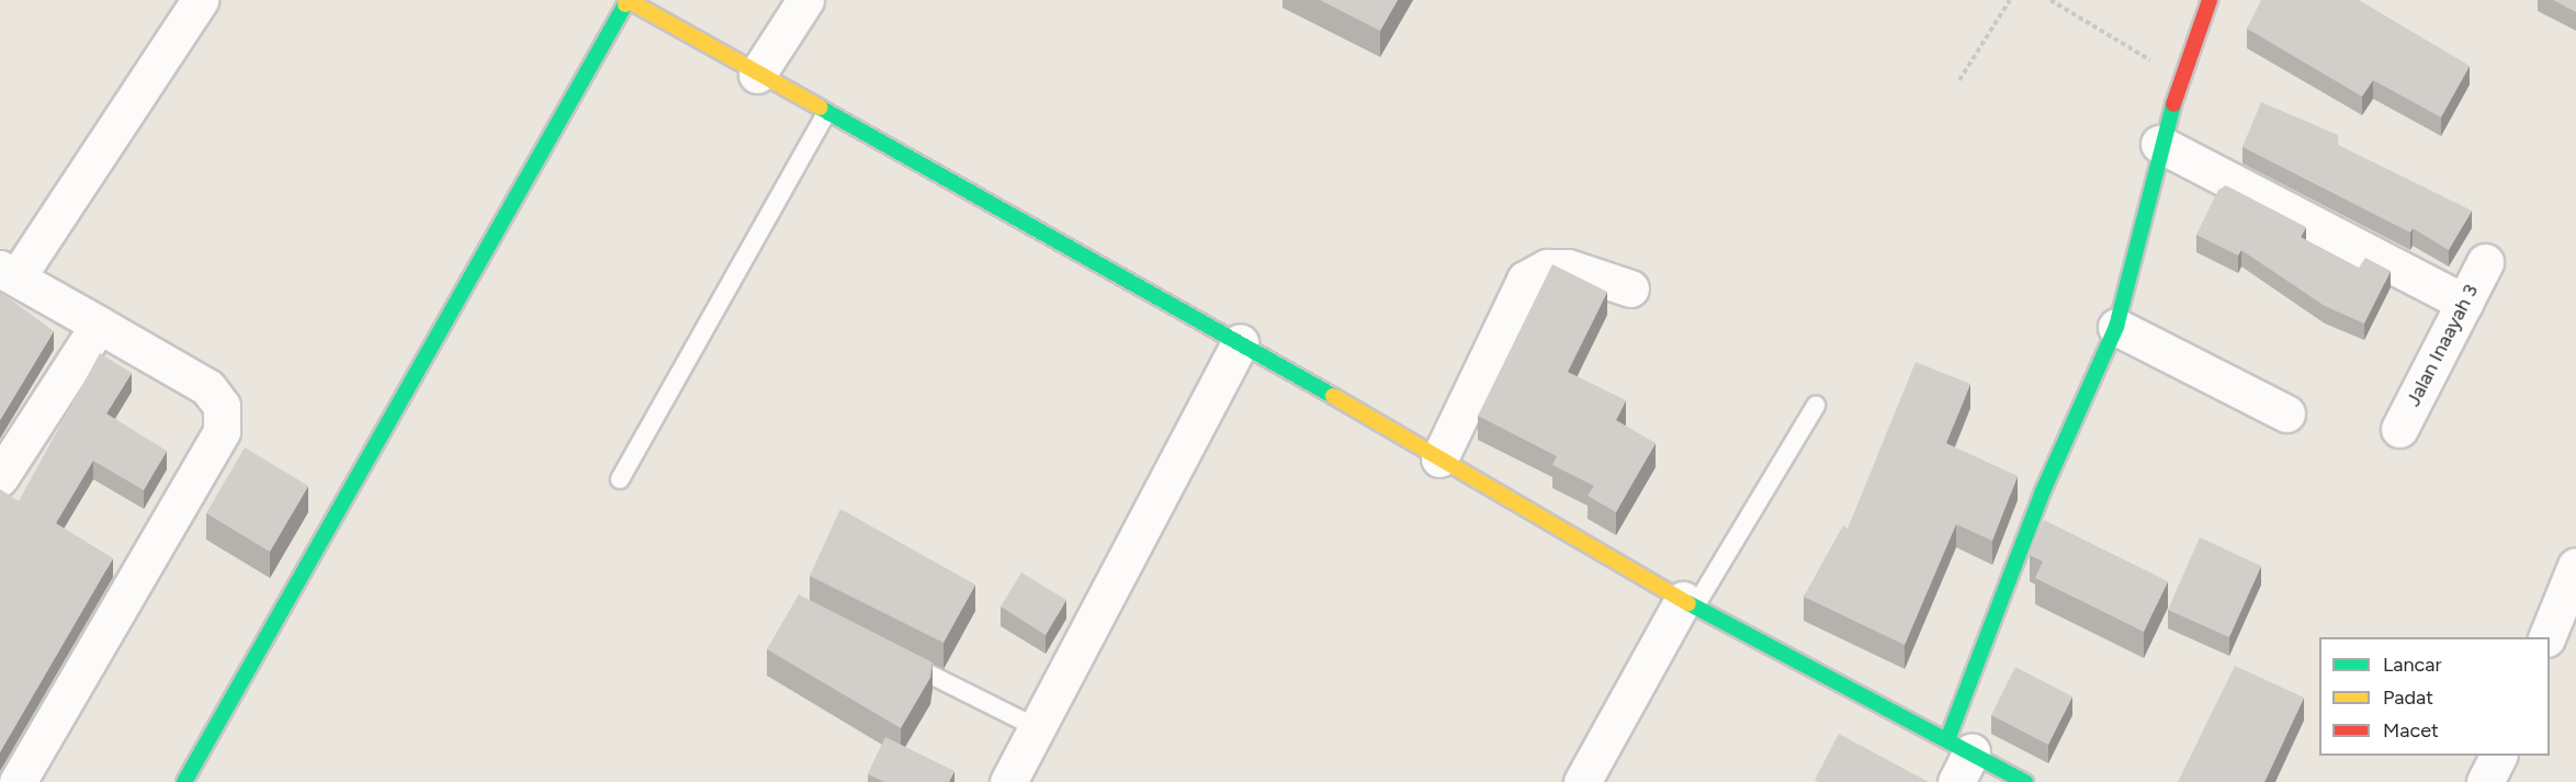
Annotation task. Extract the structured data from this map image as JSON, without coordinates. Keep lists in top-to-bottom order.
{
  "streets": {
    "street": ["Jalan Inaayah 3"]
  },
  "legend": ["Lancar", "Padat", "Macet"]
}
